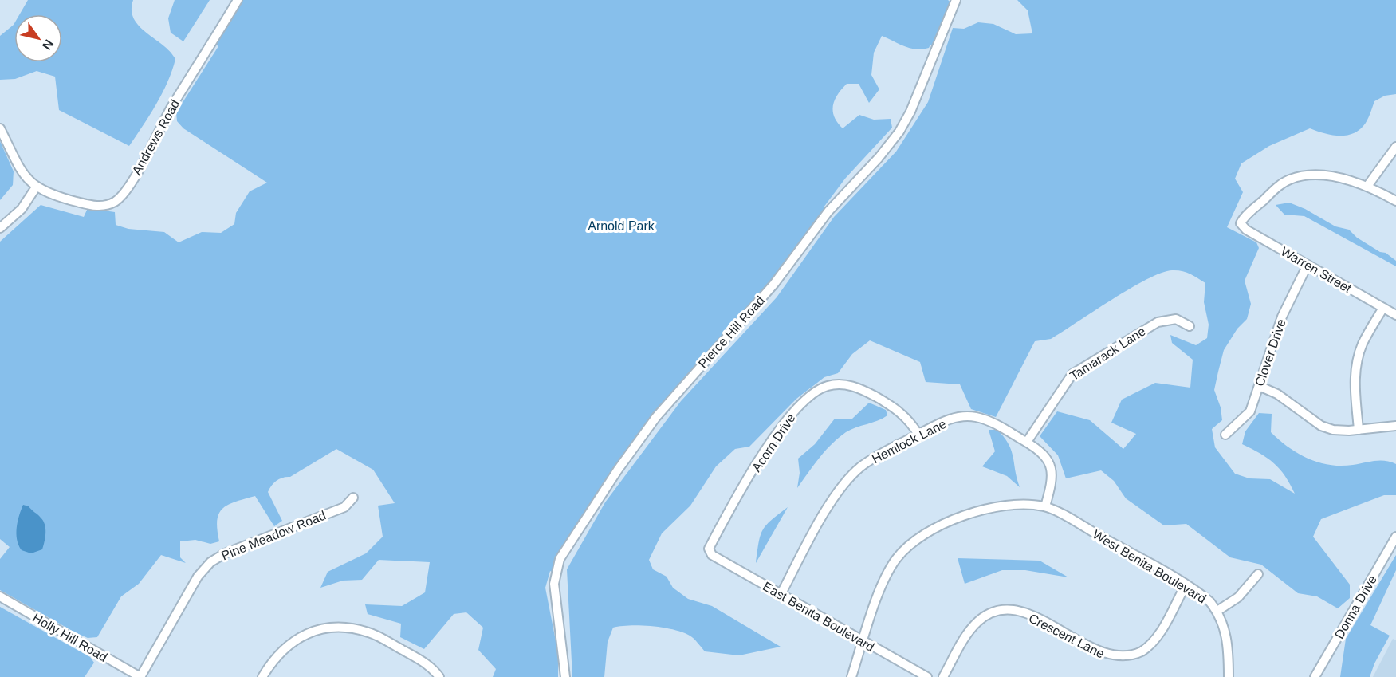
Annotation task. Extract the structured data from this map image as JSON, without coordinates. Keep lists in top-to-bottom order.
{
  "streets": {
    "street": [
      "Andrews Road",
      "Warren Street",
      "Pierce Hill Road",
      "Clover Drive",
      "Tamarack Lane",
      "Hemlock Lane",
      "Acorn Drive",
      "Pine Meadow Road",
      "West Benita Boulevard",
      "Donna Drive",
      "East Benita Boulevard",
      "Crescent Lane",
      "Holly Hill Road"
    ]
  },
  "crossings": [
    ["Warren Street", "Clover Drive"],
    ["Tamarack Lane", "Hemlock Lane"],
    ["Hemlock Lane", "Acorn Drive"],
    ["Hemlock Lane", "West Benita Boulevard"],
    ["Hemlock Lane", "East Benita Boulevard"],
    ["Acorn Drive", "East Benita Boulevard"],
    ["Pine Meadow Road", "Holly Hill Road"],
    ["West Benita Boulevard", "Crescent Lane"]
  ],
  "parks": ["Arnold Park"],
  "north": "bottom right"
}
